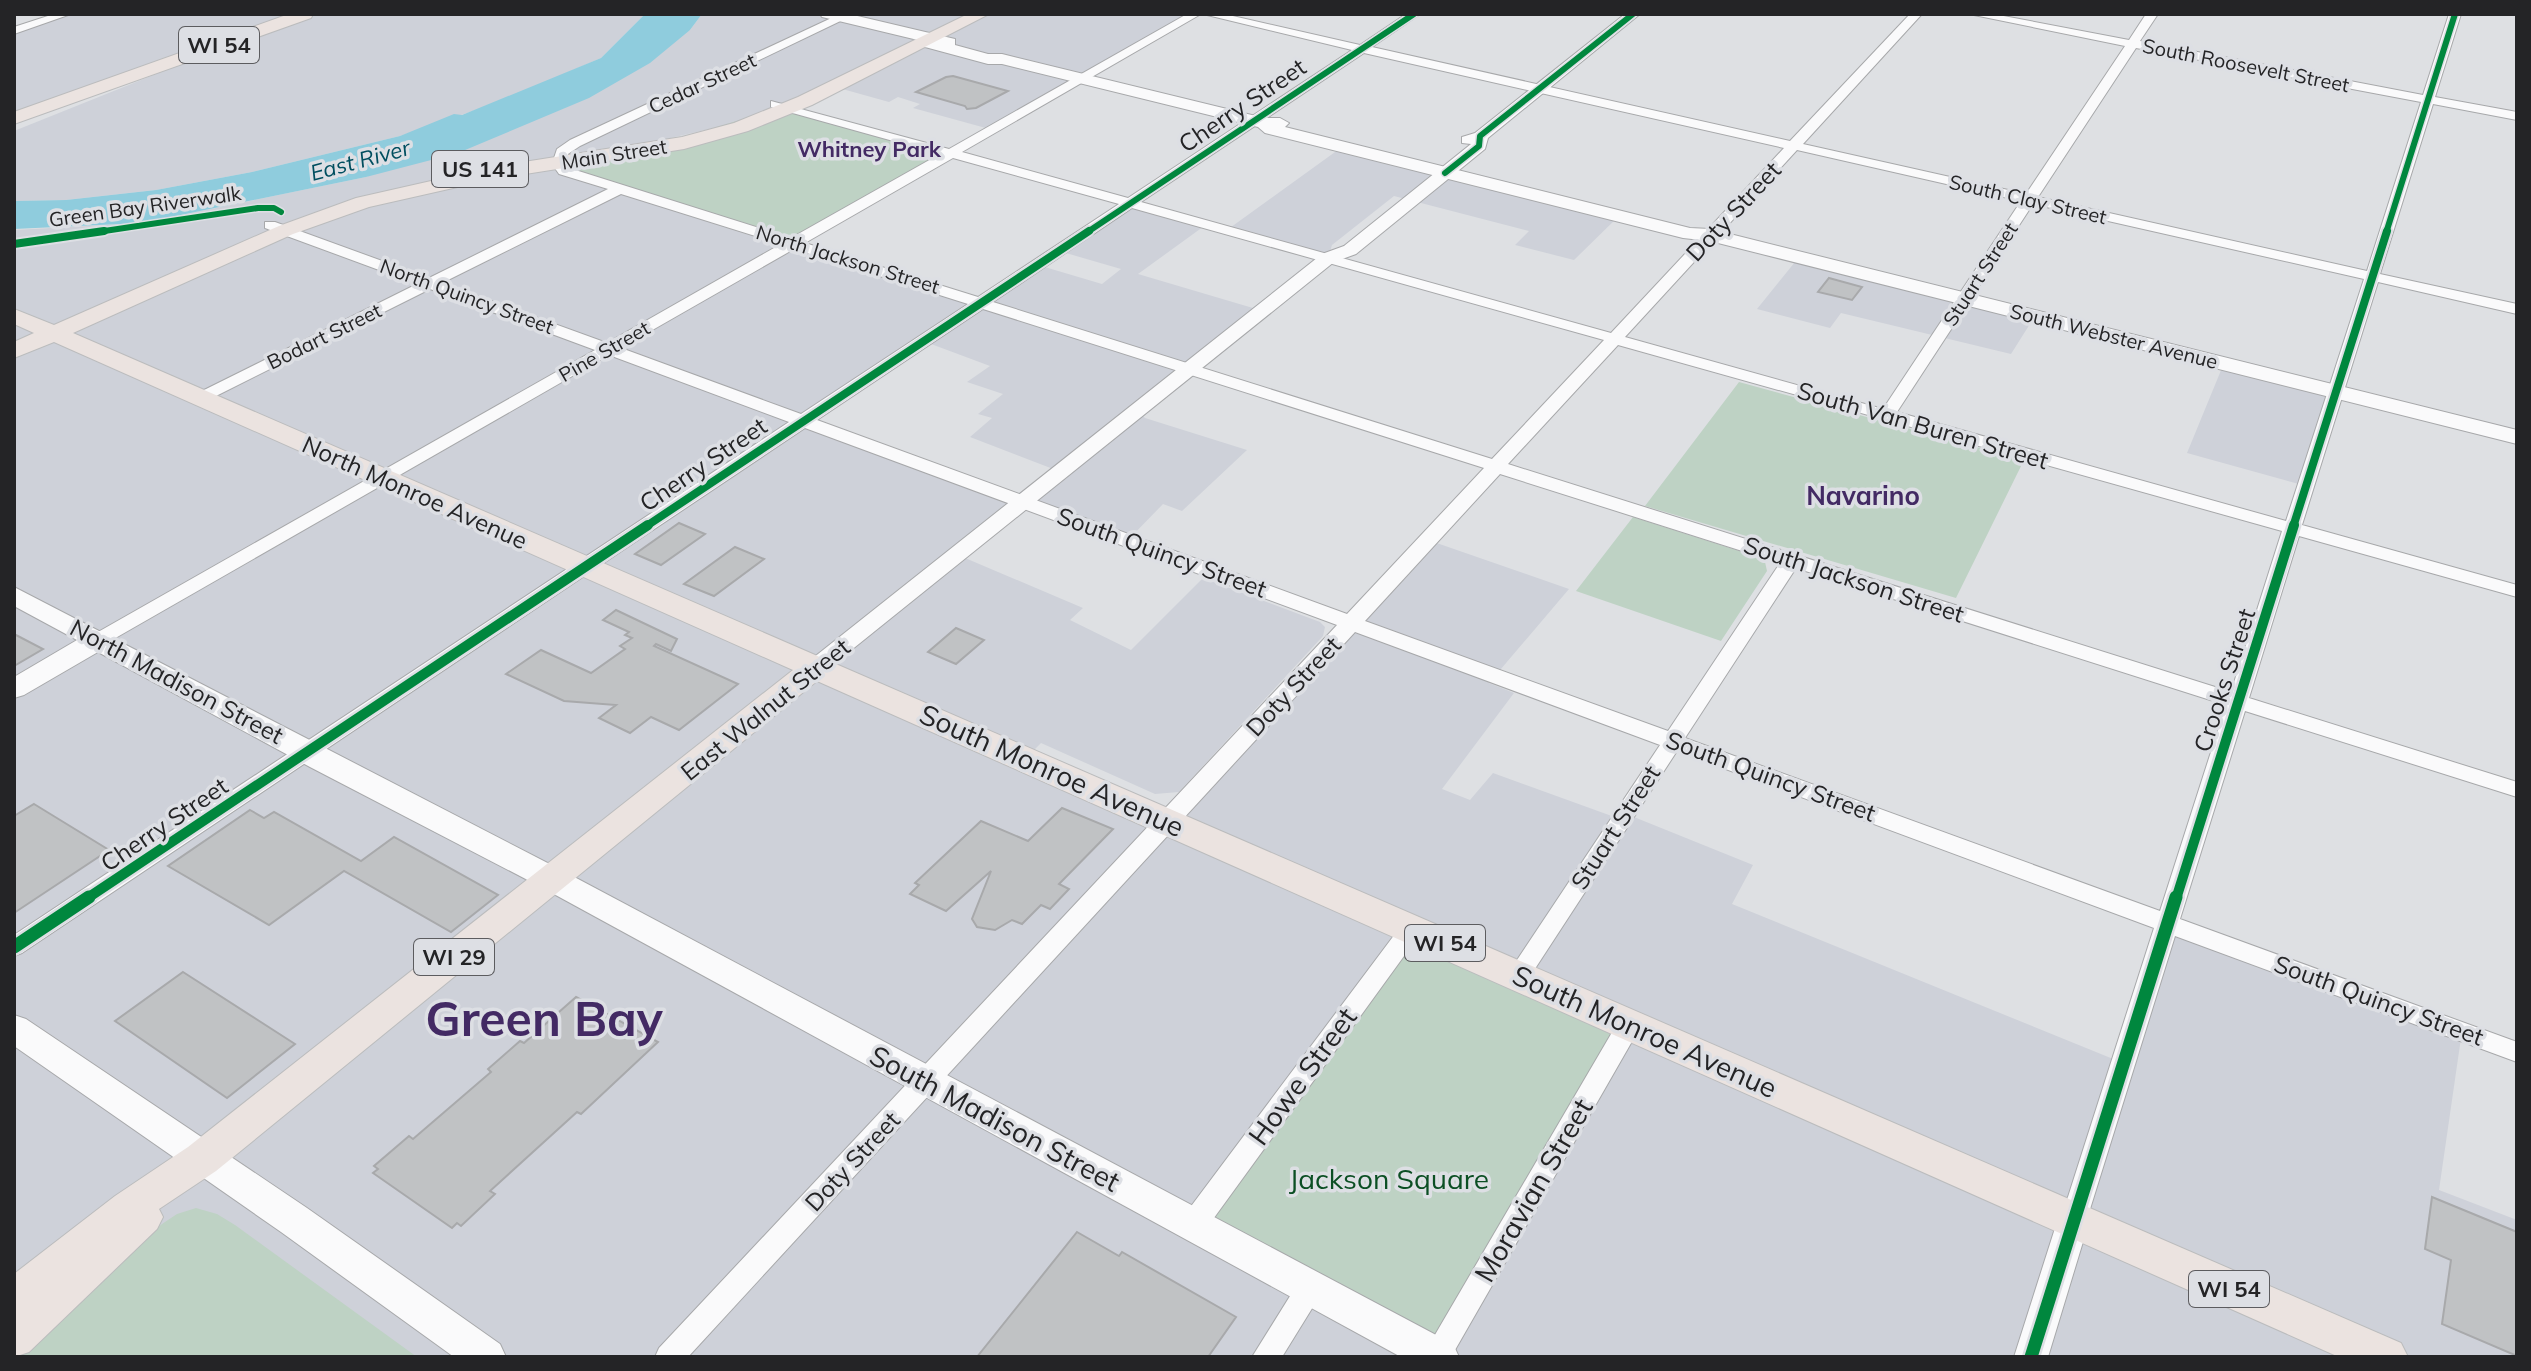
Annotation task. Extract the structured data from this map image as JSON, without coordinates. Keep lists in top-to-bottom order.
{
  "streets": {
    "main road": [
      "WI 54",
      "Main Street",
      "US 141",
      "South Webster Avenue",
      "Pine Street",
      "North Monroe Avenue",
      "North Madison Street",
      "East Walnut Street",
      "South Monroe Avenue",
      "WI 29",
      "South Madison Street"
    ],
    "street": [
      "South Roosevelt Street",
      "Cedar Street",
      "Cherry Street",
      "South Clay Street",
      "Doty Street",
      "North Jackson Street",
      "Stuart Street",
      "North Quincy Street",
      "Bodart Street",
      "South Van Buren Street",
      "South Quincy Street",
      "South Jackson Street",
      "Crooks Street",
      "Howe Street",
      "Moravian Street"
    ],
    "cycle path": ["Green Bay Riverwalk"]
  },
  "crossings": [
    ["South Roosevelt Street", "Stuart Street"],
    ["South Roosevelt Street", "Crooks Street"],
    ["Cedar Street", "Main Street"],
    ["Cedar Street", "North Jackson Street"],
    ["Cedar Street", "South Webster Avenue"],
    ["Cherry Street", "South Clay Street"],
    ["Cherry Street", "North Jackson Street"],
    ["Cherry Street", "North Quincy Street"],
    ["Cherry Street", "South Webster Avenue"],
    ["Cherry Street", "South Van Buren Street"],
    ["Cherry Street", "North Monroe Avenue"],
    ["Cherry Street", "North Madison Street"],
    ["Main Street", "North Jackson Street"],
    ["Main Street", "North Quincy Street"],
    ["Main Street", "South Webster Avenue"],
    ["Main Street", "South Van Buren Street"],
    ["Main Street", "North Monroe Avenue"],
    ["South Clay Street", "Doty Street"],
    ["South Clay Street", "Stuart Street"],
    ["South Clay Street", "Crooks Street"],
    ["South Clay Street", "East Walnut Street"],
    ["Doty Street", "South Webster Avenue"],
    ["Doty Street", "South Van Buren Street"],
    ["Doty Street", "South Quincy Street"],
    ["Doty Street", "South Jackson Street"],
    ["Doty Street", "South Monroe Avenue"],
    ["Doty Street", "South Madison Street"],
    ["North Jackson Street", "Bodart Street"],
    ["North Jackson Street", "Pine Street"],
    ["North Jackson Street", "South Jackson Street"],
    ["North Jackson Street", "East Walnut Street"],
    ["Stuart Street", "South Webster Avenue"],
    ["Stuart Street", "South Van Buren Street"],
    ["Stuart Street", "South Quincy Street"],
    ["Stuart Street", "South Jackson Street"],
    ["Stuart Street", "South Monroe Avenue"],
    ["North Quincy Street", "Bodart Street"],
    ["North Quincy Street", "Pine Street"],
    ["North Quincy Street", "South Quincy Street"],
    ["North Quincy Street", "East Walnut Street"],
    ["Bodart Street", "North Monroe Avenue"],
    ["South Webster Avenue", "Pine Street"],
    ["South Webster Avenue", "Crooks Street"],
    ["South Webster Avenue", "East Walnut Street"],
    ["Pine Street", "South Van Buren Street"],
    ["Pine Street", "North Monroe Avenue"],
    ["Pine Street", "North Madison Street"],
    ["South Van Buren Street", "Crooks Street"],
    ["South Van Buren Street", "East Walnut Street"],
    ["North Monroe Avenue", "East Walnut Street"],
    ["North Monroe Avenue", "South Monroe Avenue"],
    ["South Quincy Street", "Crooks Street"],
    ["South Quincy Street", "East Walnut Street"],
    ["South Jackson Street", "Crooks Street"],
    ["South Jackson Street", "East Walnut Street"],
    ["Crooks Street", "South Monroe Avenue"],
    ["North Madison Street", "East Walnut Street"],
    ["North Madison Street", "South Madison Street"],
    ["East Walnut Street", "South Monroe Avenue"],
    ["East Walnut Street", "South Madison Street"],
    ["South Monroe Avenue", "Howe Street"],
    ["South Monroe Avenue", "Moravian Street"],
    ["Howe Street", "South Madison Street"],
    ["South Madison Street", "Moravian Street"]
  ],
  "districts": ["Whitney Park", "Navarino", "Green Bay"],
  "water": ["East River"],
  "parks": ["Jackson Square"]
}
